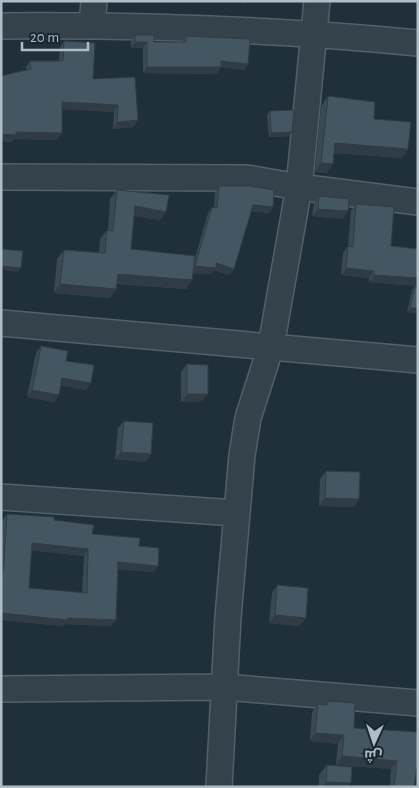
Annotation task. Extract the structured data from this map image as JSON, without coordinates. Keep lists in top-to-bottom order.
{
  "scale_bar": "20 m",
  "north": "bottom"
}
